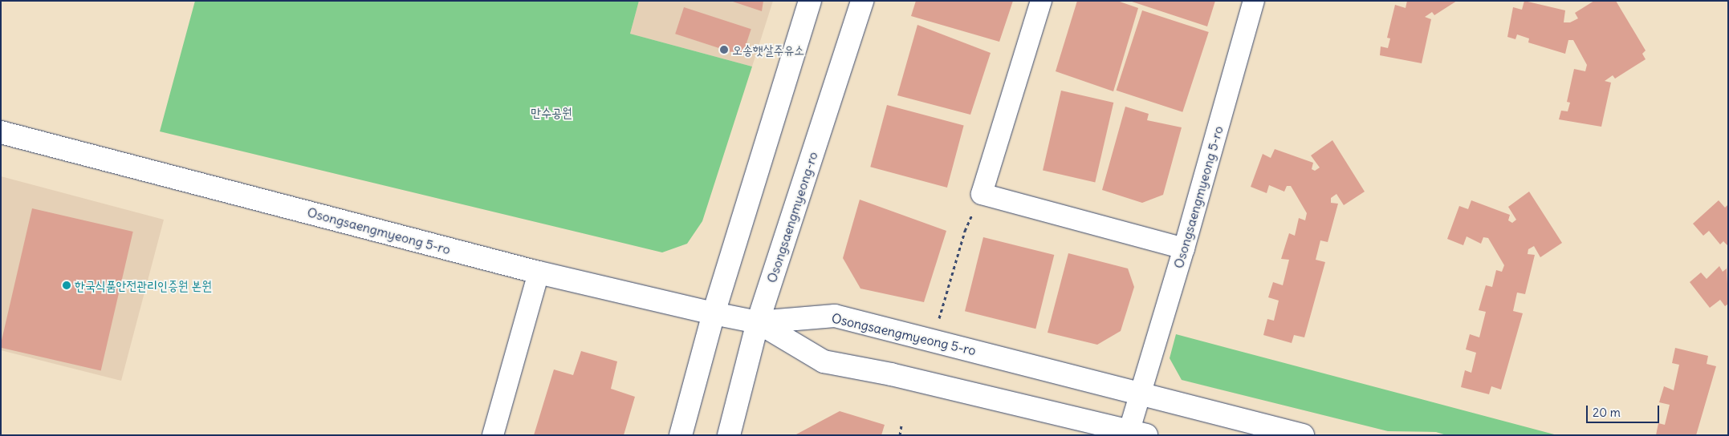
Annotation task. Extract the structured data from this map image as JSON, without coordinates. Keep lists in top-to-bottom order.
{
  "streets": {
    "street": ["Osongsaengmyeong 5-ro", "Osongsaengmyeong-ro"]
  },
  "crossings": [
    ["Osongsaengmyeong 5-ro", "Osongsaengmyeong-ro"]
  ],
  "parks": ["만수공원"],
  "places": ["오송햇살주유소", "한국식품안전관리인증원 본원"],
  "scale_bar": "20 m"
}
